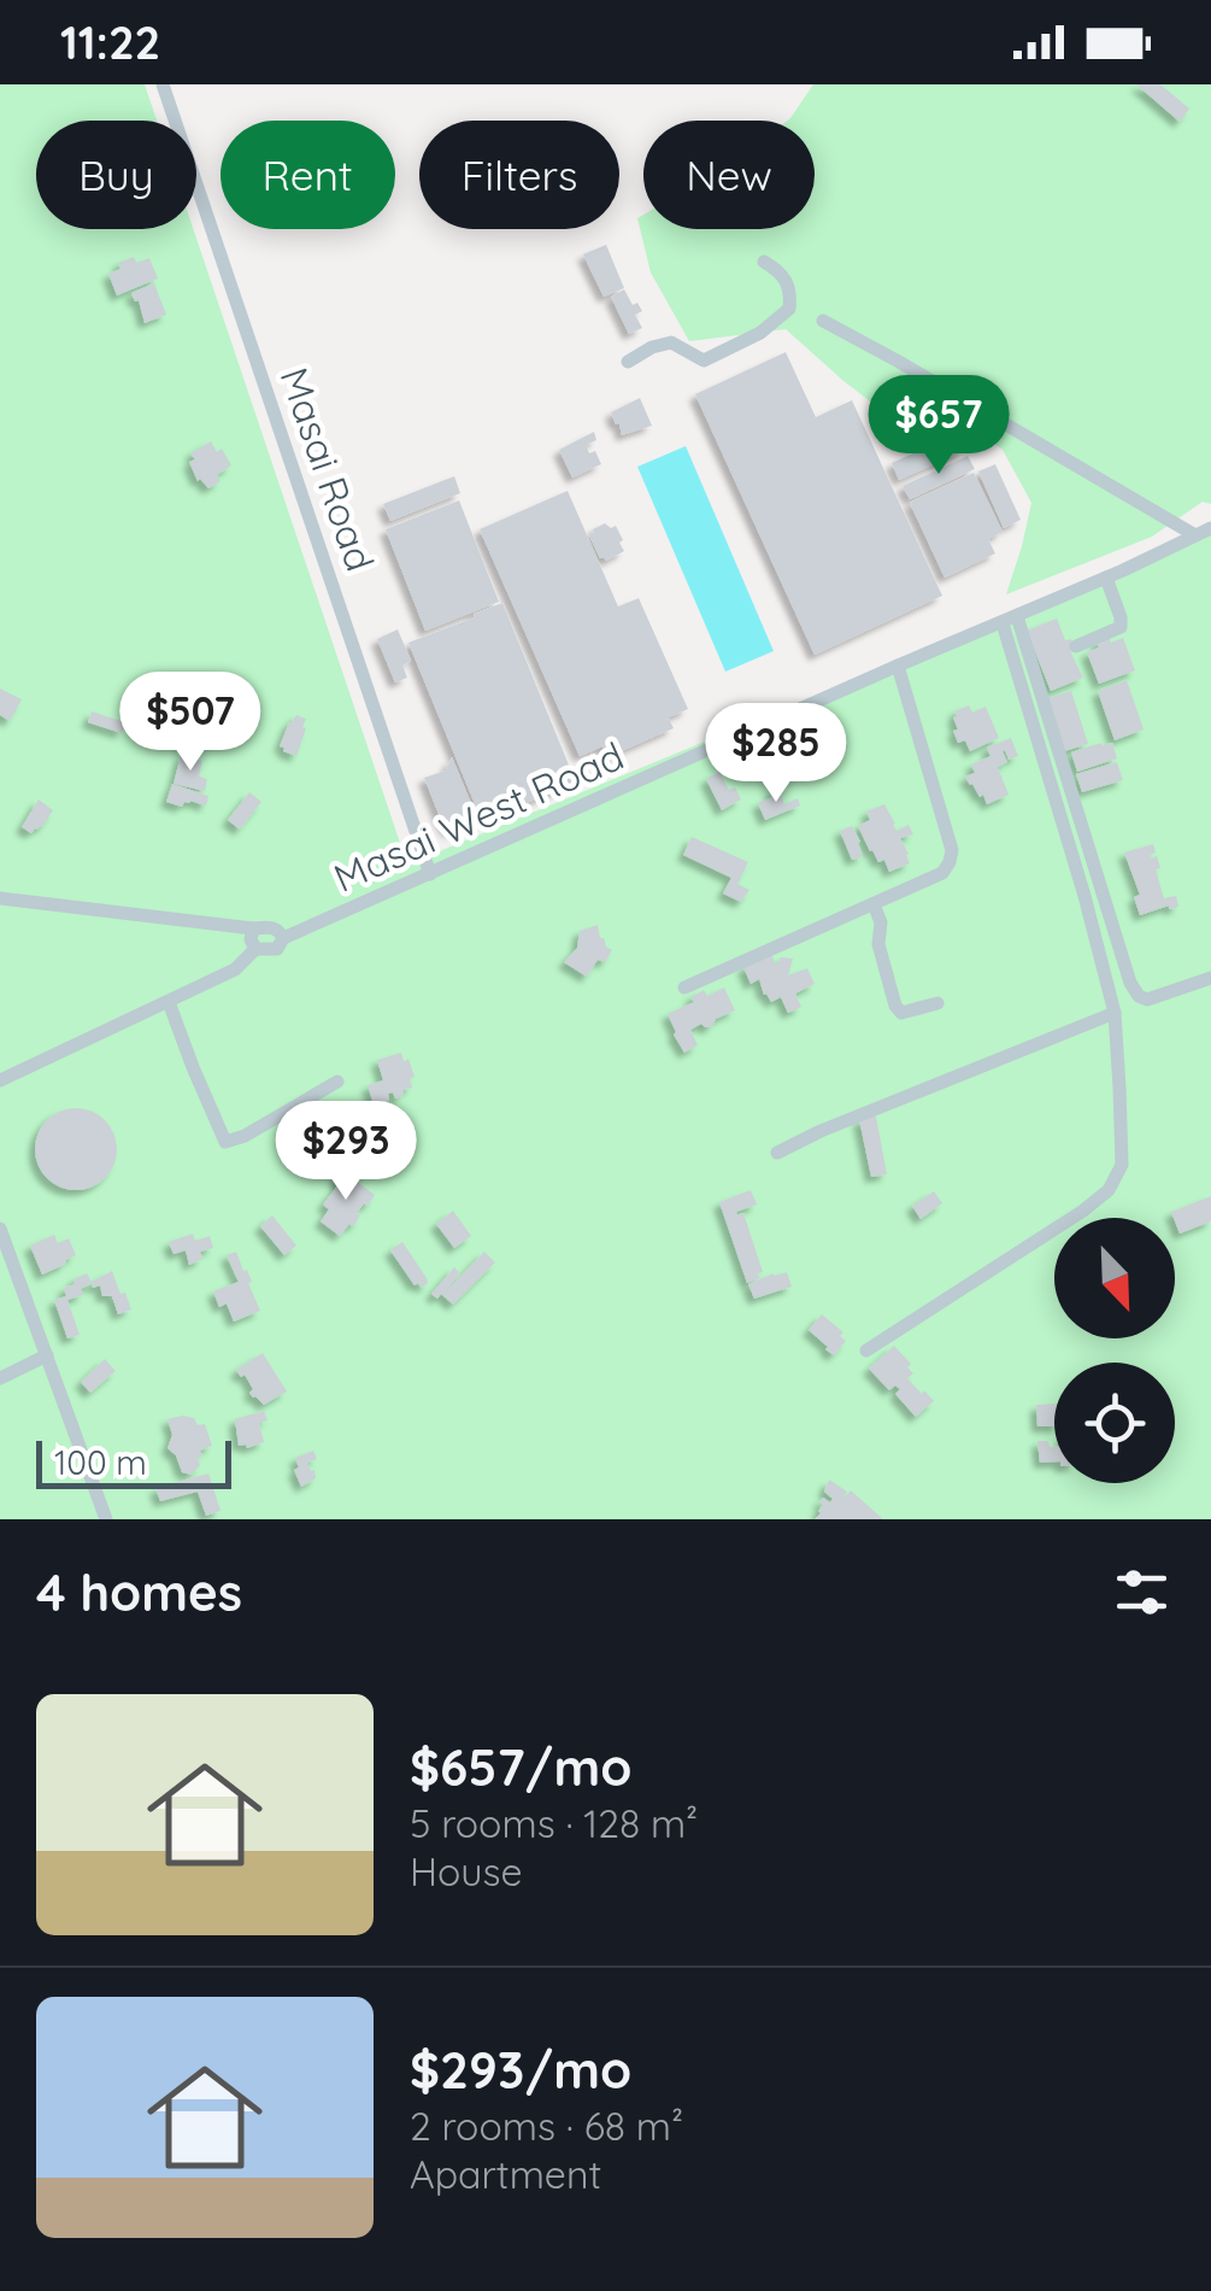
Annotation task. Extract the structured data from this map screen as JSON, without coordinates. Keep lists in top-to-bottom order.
{
  "streets": {
    "street": ["Masai Road", "Masai West Road"]
  },
  "crossings": [
    ["Masai Road", "Masai West Road"]
  ],
  "scale_bar": "100 m",
  "north": "bottom right",
  "page": {
    "status": "11:22",
    "chip": [
      "Buy",
      "Rent",
      "Filters",
      "New"
    ],
    "price": [
      "$657",
      "$507",
      "$285",
      "$293"
    ],
    "scale": "100 m",
    "heading": "4 homes",
    "list": [
      {
        "name": "$657/mo",
        "note": "5 rooms · 128 m² · House"
      },
      {
        "name": "$293/mo",
        "note": "2 rooms · 68 m² · Apartment"
      }
    ]
  }
}
